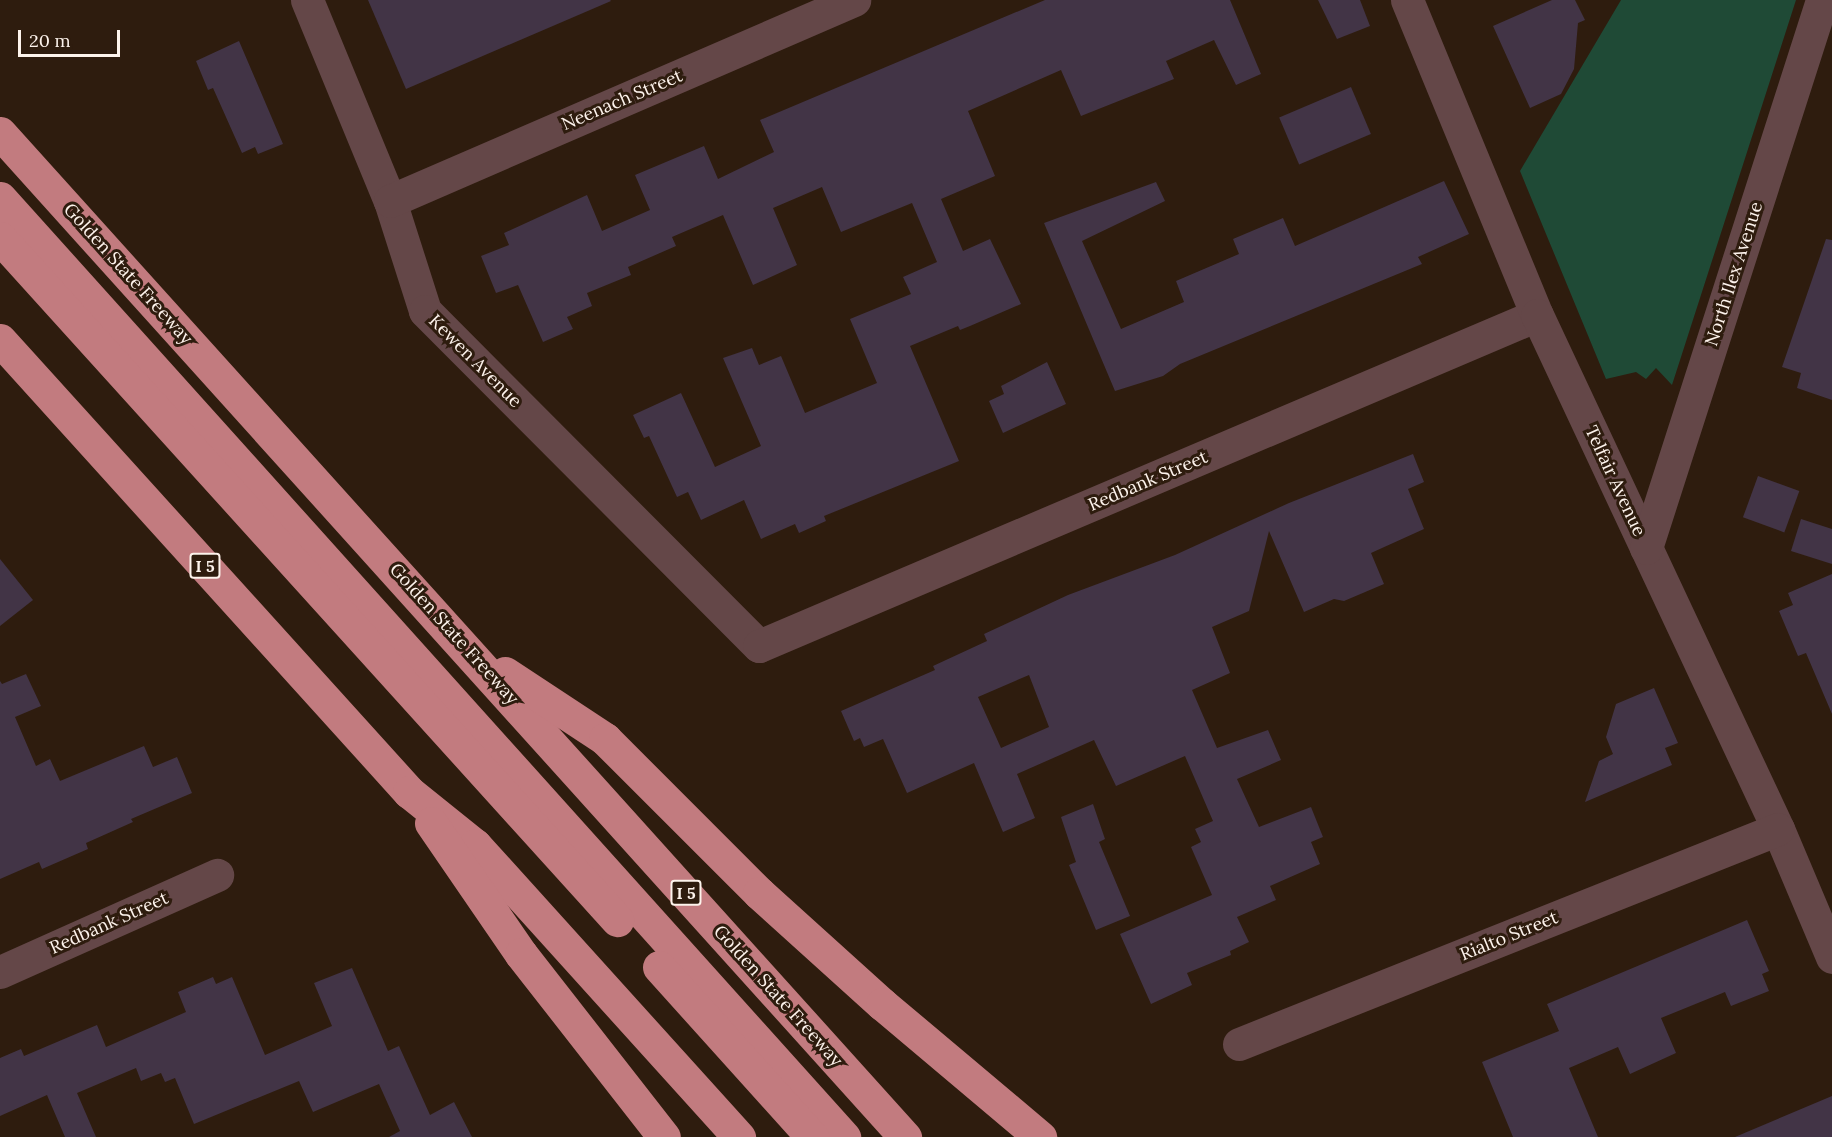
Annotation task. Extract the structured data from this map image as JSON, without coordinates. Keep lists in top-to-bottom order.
{
  "streets": {
    "highway": ["Golden State Freeway", "I 5"],
    "street": [
      "Neenach Street",
      "North Ilex Avenue",
      "Kewen Avenue",
      "Redbank Street",
      "Telfair Avenue",
      "Rialto Street"
    ]
  },
  "crossings": [
    ["Neenach Street", "Kewen Avenue"],
    ["North Ilex Avenue", "Telfair Avenue"],
    ["Kewen Avenue", "Redbank Street"],
    ["Redbank Street", "Telfair Avenue"],
    ["Telfair Avenue", "Rialto Street"]
  ],
  "scale_bar": "20 m"
}
